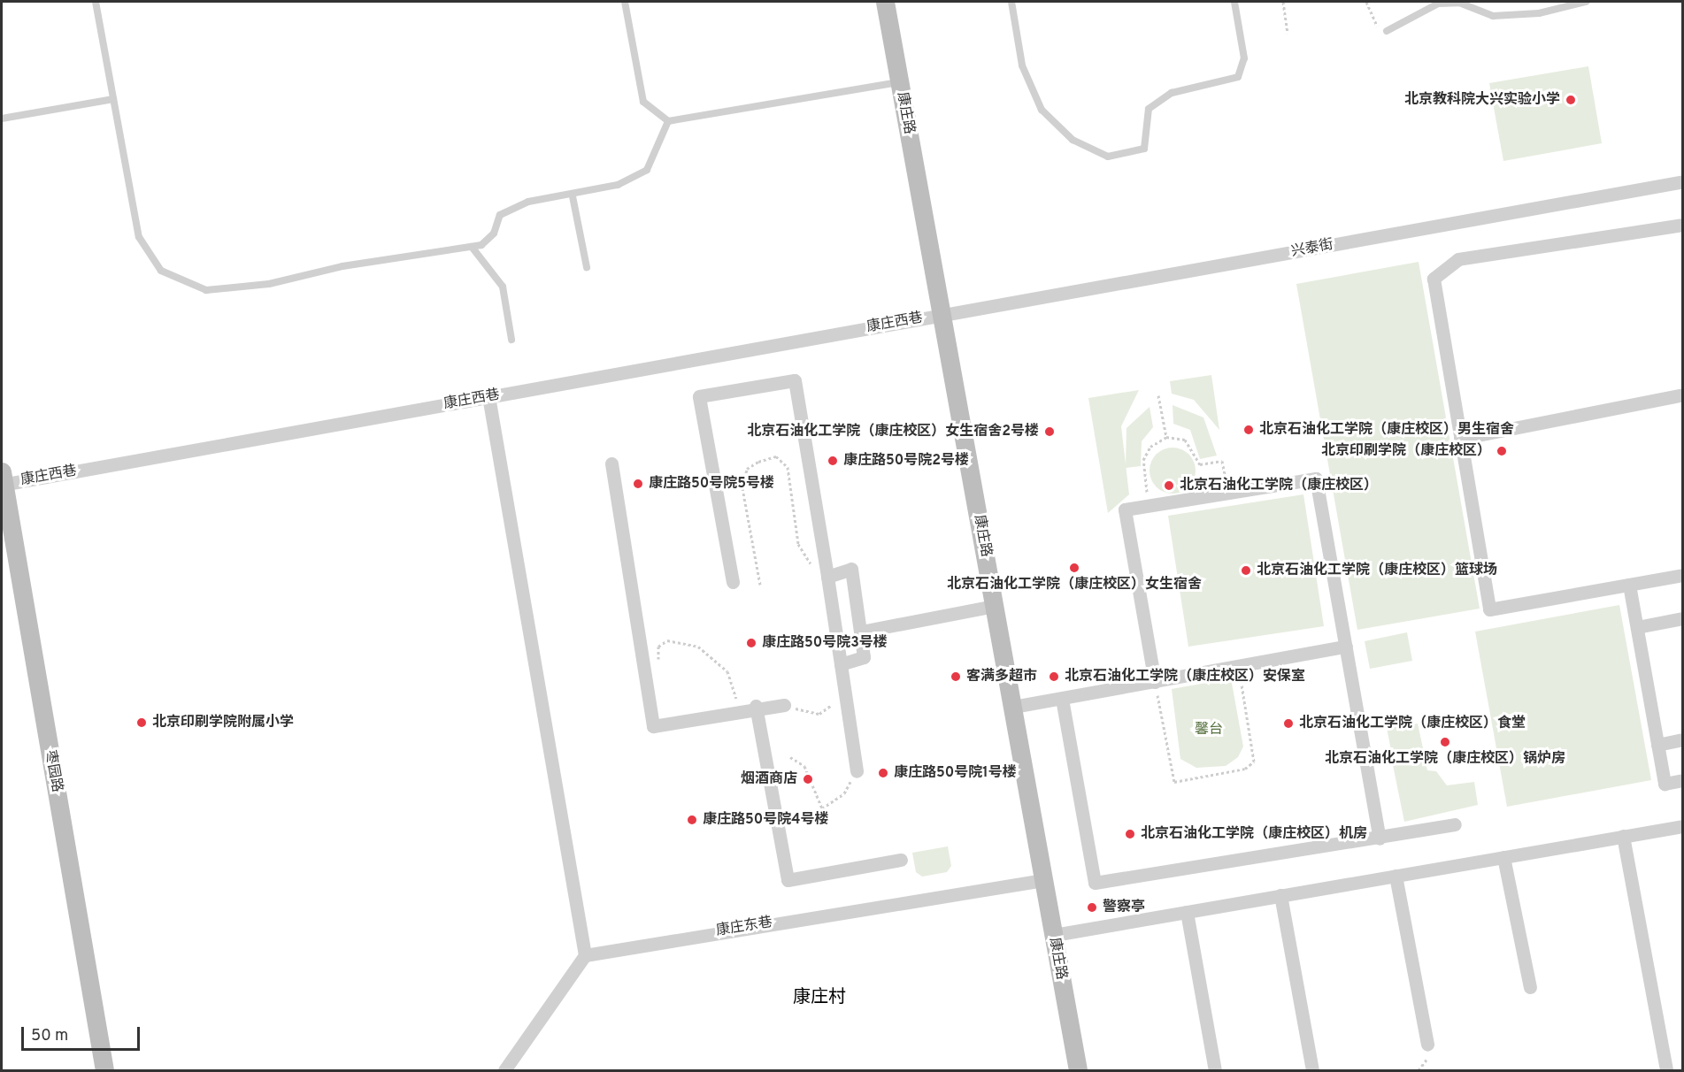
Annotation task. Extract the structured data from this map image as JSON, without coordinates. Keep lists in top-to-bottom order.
{
  "streets": {
    "street": [
      "康庄路",
      "兴泰街",
      "康庄西巷",
      "枣园路",
      "康庄东巷"
    ]
  },
  "crossings": [
    ["康庄路", "兴泰街"],
    ["康庄路", "康庄西巷"],
    ["康庄路", "康庄东巷"],
    ["兴泰街", "康庄西巷"],
    ["康庄西巷", "枣园路"]
  ],
  "districts": ["康庄村"],
  "parks": ["馨台"],
  "places": [
    "北京教科院大兴实验小学",
    "北京石油化工学院（康庄校区）男生宿舍",
    "北京石油化工学院（康庄校区）女生宿舍2号楼",
    "北京印刷学院（康庄校区）",
    "康庄路50号院2号楼",
    "康庄路50号院5号楼",
    "北京石油化工学院（康庄校区）",
    "北京石油化工学院（康庄校区）女生宿舍",
    "北京石油化工学院（康庄校区）篮球场",
    "康庄路50号院3号楼",
    "客满多超市",
    "北京石油化工学院（康庄校区）安保室",
    "北京印刷学院附属小学",
    "北京石油化工学院（康庄校区）食堂",
    "北京石油化工学院（康庄校区）锅炉房",
    "康庄路50号院1号楼",
    "烟酒商店",
    "康庄路50号院4号楼",
    "北京石油化工学院（康庄校区）机房",
    "警察亭"
  ],
  "scale_bar": "50 m"
}
